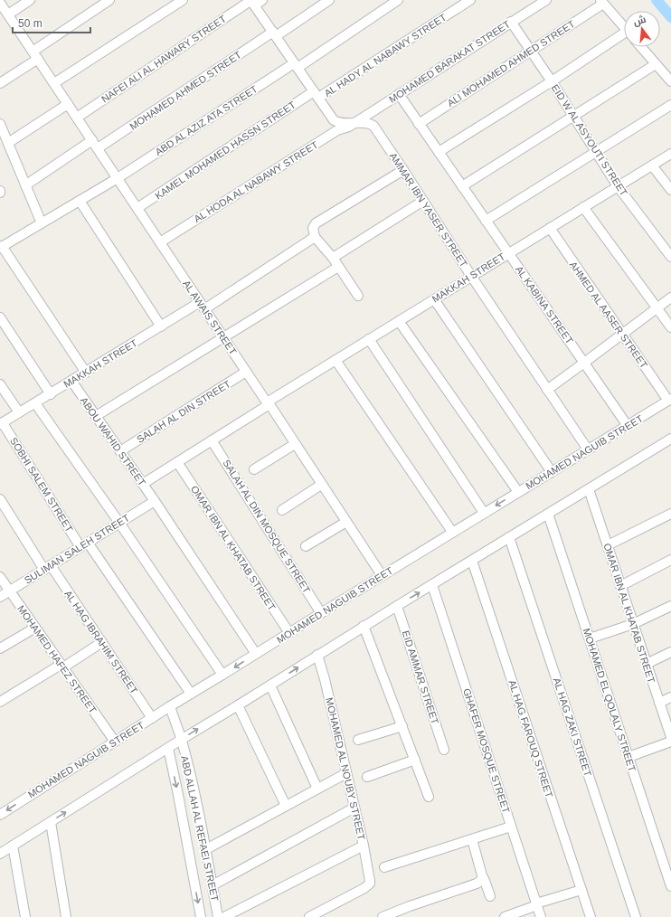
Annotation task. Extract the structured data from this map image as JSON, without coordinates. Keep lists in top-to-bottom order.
{
  "streets": {
    "street": [
      "AL HADY AL NABAWY STREET",
      "NAFEI ALI AL HAWARY STREET",
      "MOHAMED BARAKAT STREET",
      "ALI MOHAMED AHMED STREET",
      "MOHAMED AHMED STREET",
      "ABD AL AZIZ ATA STREET",
      "EID W AL ASYOUTI STREET",
      "KAMEL MOHAMED HASSN STREET",
      "AL HODA AL NABAWY STREET",
      "AMMAR IBN YASER STREET",
      "MAKKAH STREET",
      "AL KABINA STREET",
      "AHMED AL AASER STREET",
      "AL AWAIS STREET",
      "SALAH AL DIN STREET",
      "ABOU WAHID STREET",
      "MOHAMED NAGUIB STREET",
      "SOBHI SALEM STREET",
      "SALAH AL DIN MOSQUE STREET",
      "OMAR IBN AL KHATAB STREET",
      "SULIMAN SALEH STREET",
      "AL HAG IBRAHIM STREET",
      "MOHAMED HAFEZ STREET",
      "EID AMMAR STREET",
      "MOHAMED EL QOLALY STREET",
      "AL HAG ZAKI STREET",
      "AL HAG FAROUQ STREET",
      "GHAFER MOSQUE STREET",
      "MOHAMED AL NOUBY STREET",
      "ABD ALLAH AL REFAEI STREET"
    ]
  },
  "crossings": [
    ["AL HADY AL NABAWY STREET", "KAMEL MOHAMED HASSN STREET"],
    ["AL HADY AL NABAWY STREET", "AMMAR IBN YASER STREET"],
    ["NAFEI ALI AL HAWARY STREET", "AMMAR IBN YASER STREET"],
    ["NAFEI ALI AL HAWARY STREET", "AL AWAIS STREET"],
    ["MOHAMED BARAKAT STREET", "EID W AL ASYOUTI STREET"],
    ["MOHAMED BARAKAT STREET", "AL HODA AL NABAWY STREET"],
    ["MOHAMED BARAKAT STREET", "AMMAR IBN YASER STREET"],
    ["MOHAMED BARAKAT STREET", "AL KABINA STREET"],
    ["ALI MOHAMED AHMED STREET", "EID W AL ASYOUTI STREET"],
    ["ALI MOHAMED AHMED STREET", "AL KABINA STREET"],
    ["MOHAMED AHMED STREET", "AMMAR IBN YASER STREET"],
    ["MOHAMED AHMED STREET", "AL AWAIS STREET"],
    ["ABD AL AZIZ ATA STREET", "AMMAR IBN YASER STREET"],
    ["ABD AL AZIZ ATA STREET", "AL AWAIS STREET"],
    ["EID W AL ASYOUTI STREET", "MAKKAH STREET"],
    ["KAMEL MOHAMED HASSN STREET", "AMMAR IBN YASER STREET"],
    ["KAMEL MOHAMED HASSN STREET", "AL AWAIS STREET"],
    ["AL HODA AL NABAWY STREET", "AMMAR IBN YASER STREET"],
    ["AL HODA AL NABAWY STREET", "AL AWAIS STREET"],
    ["AMMAR IBN YASER STREET", "MAKKAH STREET"],
    ["AMMAR IBN YASER STREET", "MOHAMED NAGUIB STREET"],
    ["MAKKAH STREET", "AL KABINA STREET"],
    ["MAKKAH STREET", "AHMED AL AASER STREET"],
    ["MAKKAH STREET", "AL AWAIS STREET"],
    ["MAKKAH STREET", "ABOU WAHID STREET"],
    ["MAKKAH STREET", "SOBHI SALEM STREET"],
    ["MAKKAH STREET", "SALAH AL DIN MOSQUE STREET"],
    ["MAKKAH STREET", "OMAR IBN AL KHATAB STREET"],
    ["AL KABINA STREET", "MOHAMED NAGUIB STREET"],
    ["AHMED AL AASER STREET", "MOHAMED NAGUIB STREET"],
    ["AL AWAIS STREET", "SALAH AL DIN STREET"],
    ["AL AWAIS STREET", "MOHAMED NAGUIB STREET"],
    ["SALAH AL DIN STREET", "ABOU WAHID STREET"],
    ["ABOU WAHID STREET", "MOHAMED NAGUIB STREET"],
    ["ABOU WAHID STREET", "SULIMAN SALEH STREET"],
    ["MOHAMED NAGUIB STREET", "SOBHI SALEM STREET"],
    ["MOHAMED NAGUIB STREET", "SALAH AL DIN MOSQUE STREET"],
    ["MOHAMED NAGUIB STREET", "OMAR IBN AL KHATAB STREET"],
    ["MOHAMED NAGUIB STREET", "AL HAG IBRAHIM STREET"],
    ["MOHAMED NAGUIB STREET", "MOHAMED HAFEZ STREET"],
    ["MOHAMED NAGUIB STREET", "ABD ALLAH AL REFAEI STREET"],
    ["SOBHI SALEM STREET", "SULIMAN SALEH STREET"],
    ["SULIMAN SALEH STREET", "AL HAG IBRAHIM STREET"],
    ["SULIMAN SALEH STREET", "MOHAMED HAFEZ STREET"]
  ],
  "scale_bar": "50 m",
  "north": "top"
}
